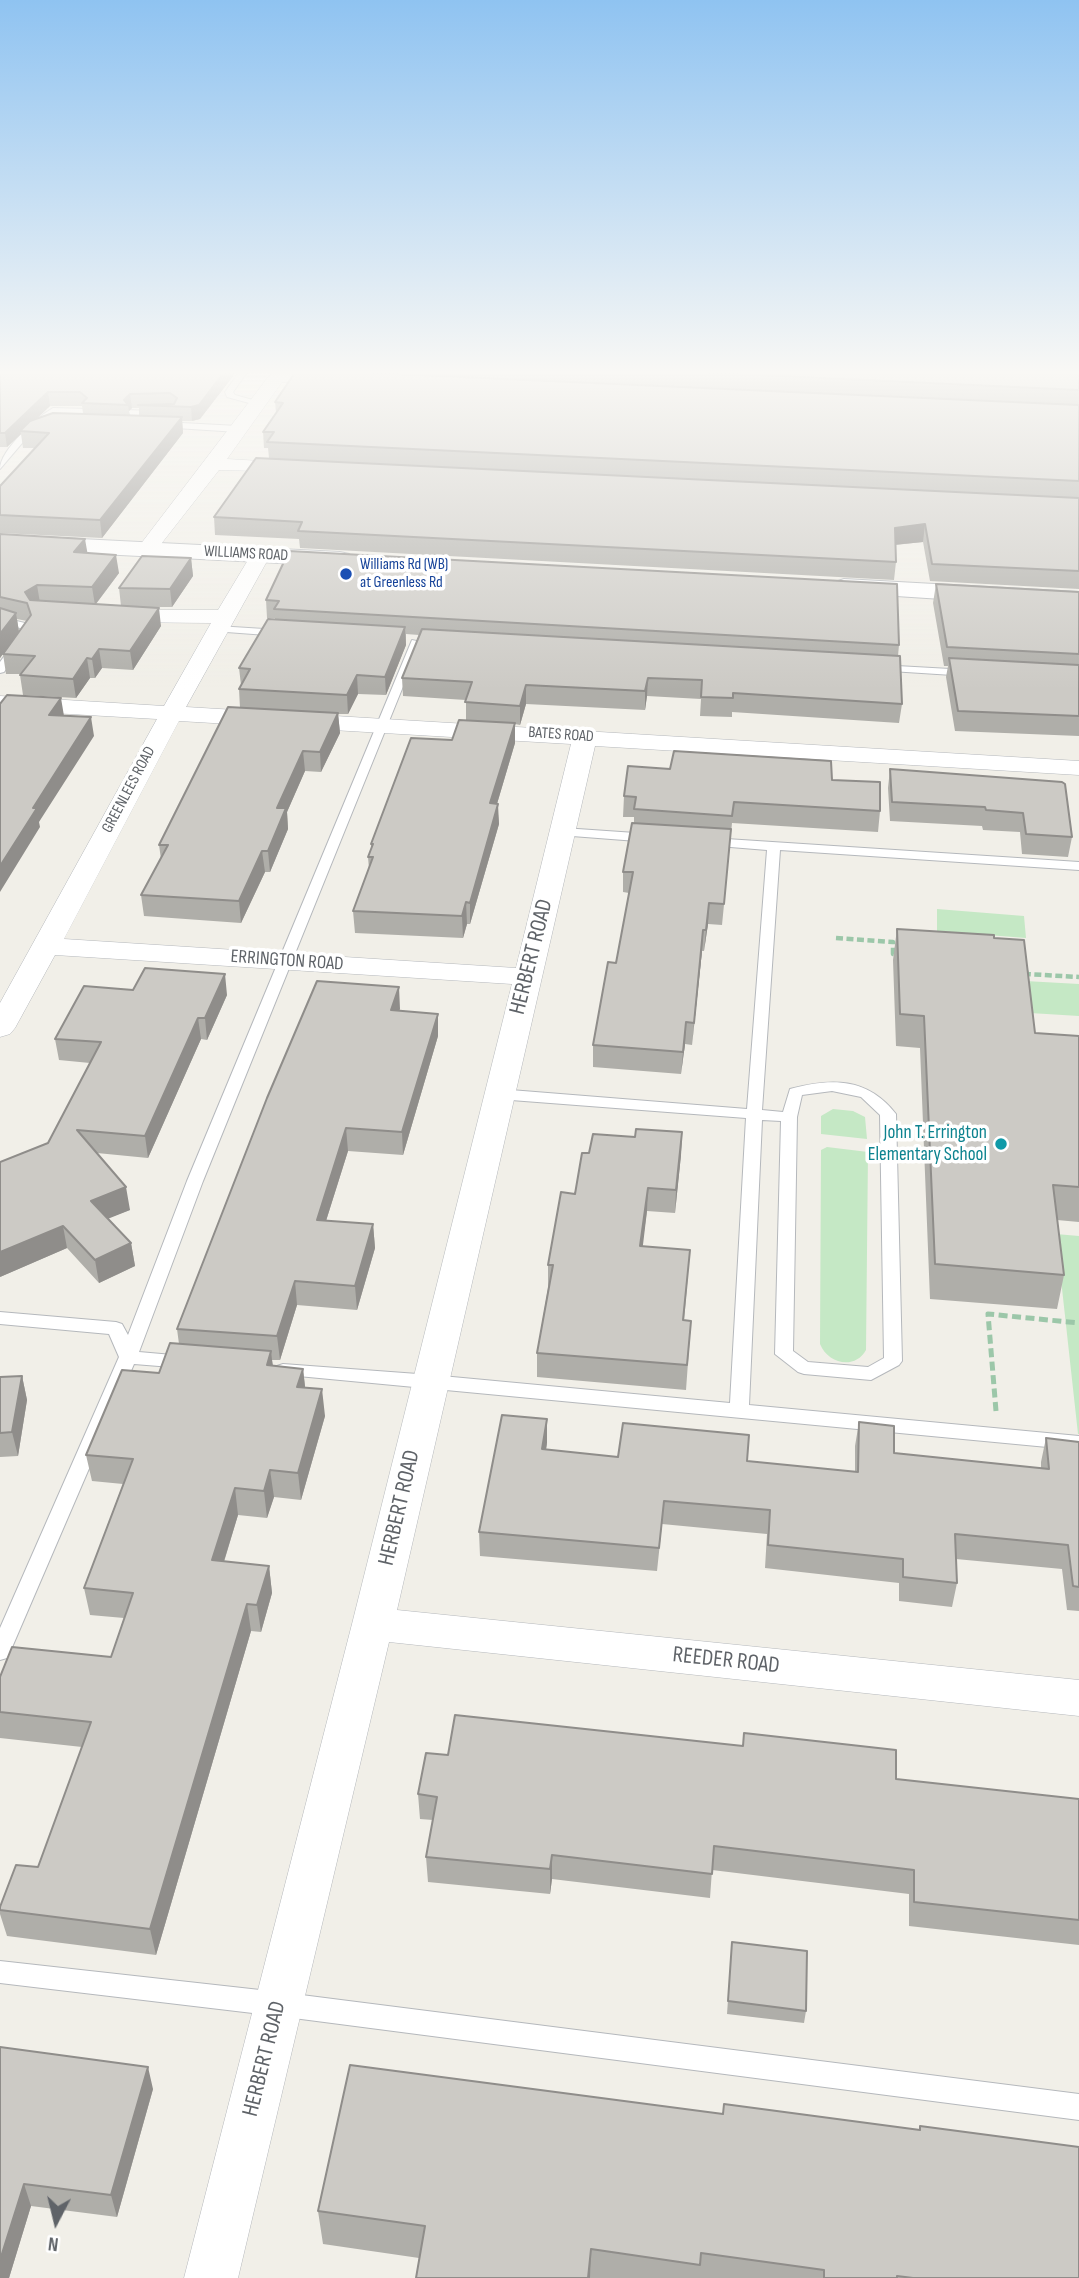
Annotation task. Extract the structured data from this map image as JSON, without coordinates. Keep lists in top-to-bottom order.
{
  "streets": {
    "street": [
      "WILLIAMS ROAD",
      "BATES ROAD",
      "GREENLEES ROAD",
      "HERBERT ROAD",
      "ERRINGTON ROAD",
      "REEDER ROAD"
    ]
  },
  "crossings": [
    ["WILLIAMS ROAD", "GREENLEES ROAD"],
    ["BATES ROAD", "GREENLEES ROAD"],
    ["BATES ROAD", "HERBERT ROAD"],
    ["GREENLEES ROAD", "ERRINGTON ROAD"],
    ["HERBERT ROAD", "ERRINGTON ROAD"],
    ["HERBERT ROAD", "REEDER ROAD"]
  ],
  "places": ["Williams Rd (WB) at Greenless Rd", "John T. Errington Elementary School"],
  "north": "bottom"
}
